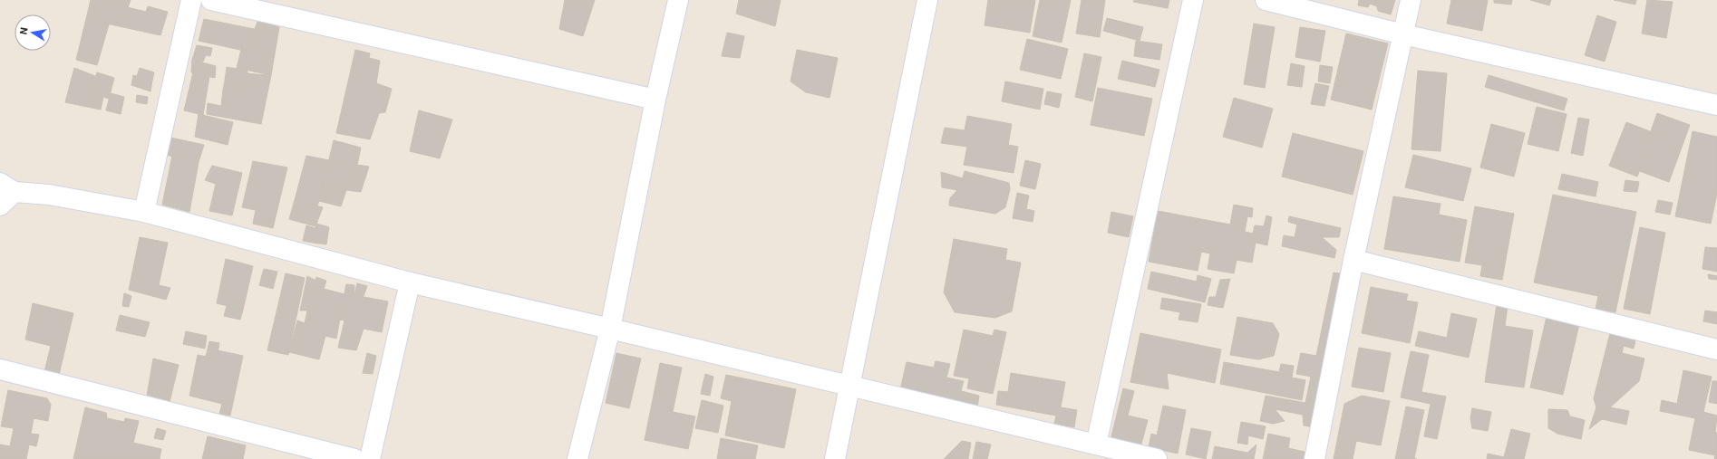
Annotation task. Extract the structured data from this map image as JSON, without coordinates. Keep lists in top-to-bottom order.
{
  "north": "left"
}
